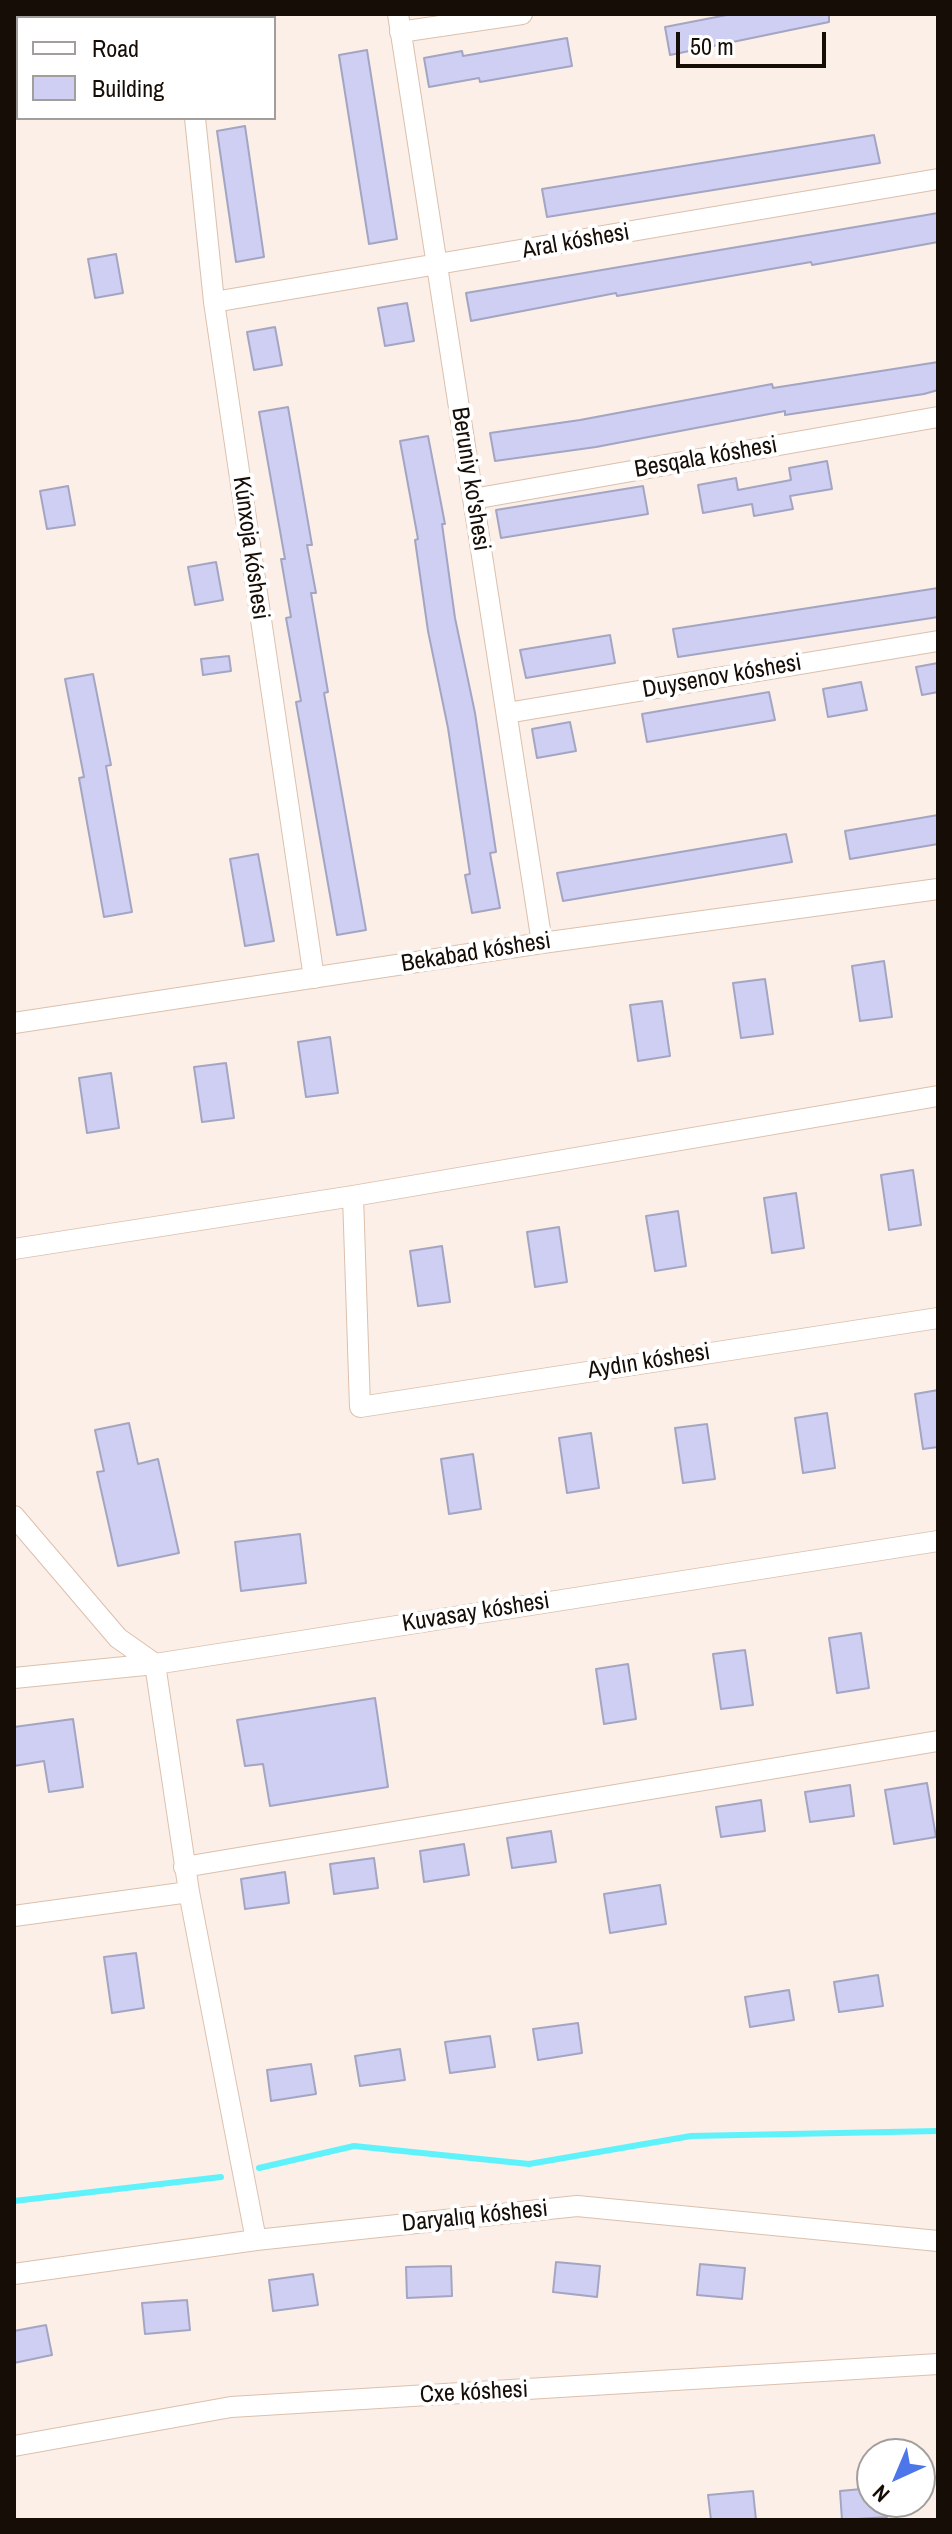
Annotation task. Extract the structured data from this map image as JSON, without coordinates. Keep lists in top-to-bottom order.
{
  "streets": {
    "street": [
      "Aral kóshesi",
      "Besqala kóshesi",
      "Beruniy ko'shesi",
      "Kúnxoja kóshesi",
      "Duysenov kóshesi",
      "Bekabad kóshesi",
      "Aydın kóshesi",
      "Kuvasay kóshesi",
      "Daryalıq kóshesi",
      "Cxe kóshesi"
    ]
  },
  "crossings": [
    ["Aral kóshesi", "Beruniy ko'shesi"],
    ["Aral kóshesi", "Kúnxoja kóshesi"],
    ["Besqala kóshesi", "Beruniy ko'shesi"],
    ["Beruniy ko'shesi", "Duysenov kóshesi"],
    ["Beruniy ko'shesi", "Bekabad kóshesi"],
    ["Kúnxoja kóshesi", "Bekabad kóshesi"]
  ],
  "legend": ["Road", "Building"],
  "scale_bar": "50 m",
  "north": "bottom left"
}
